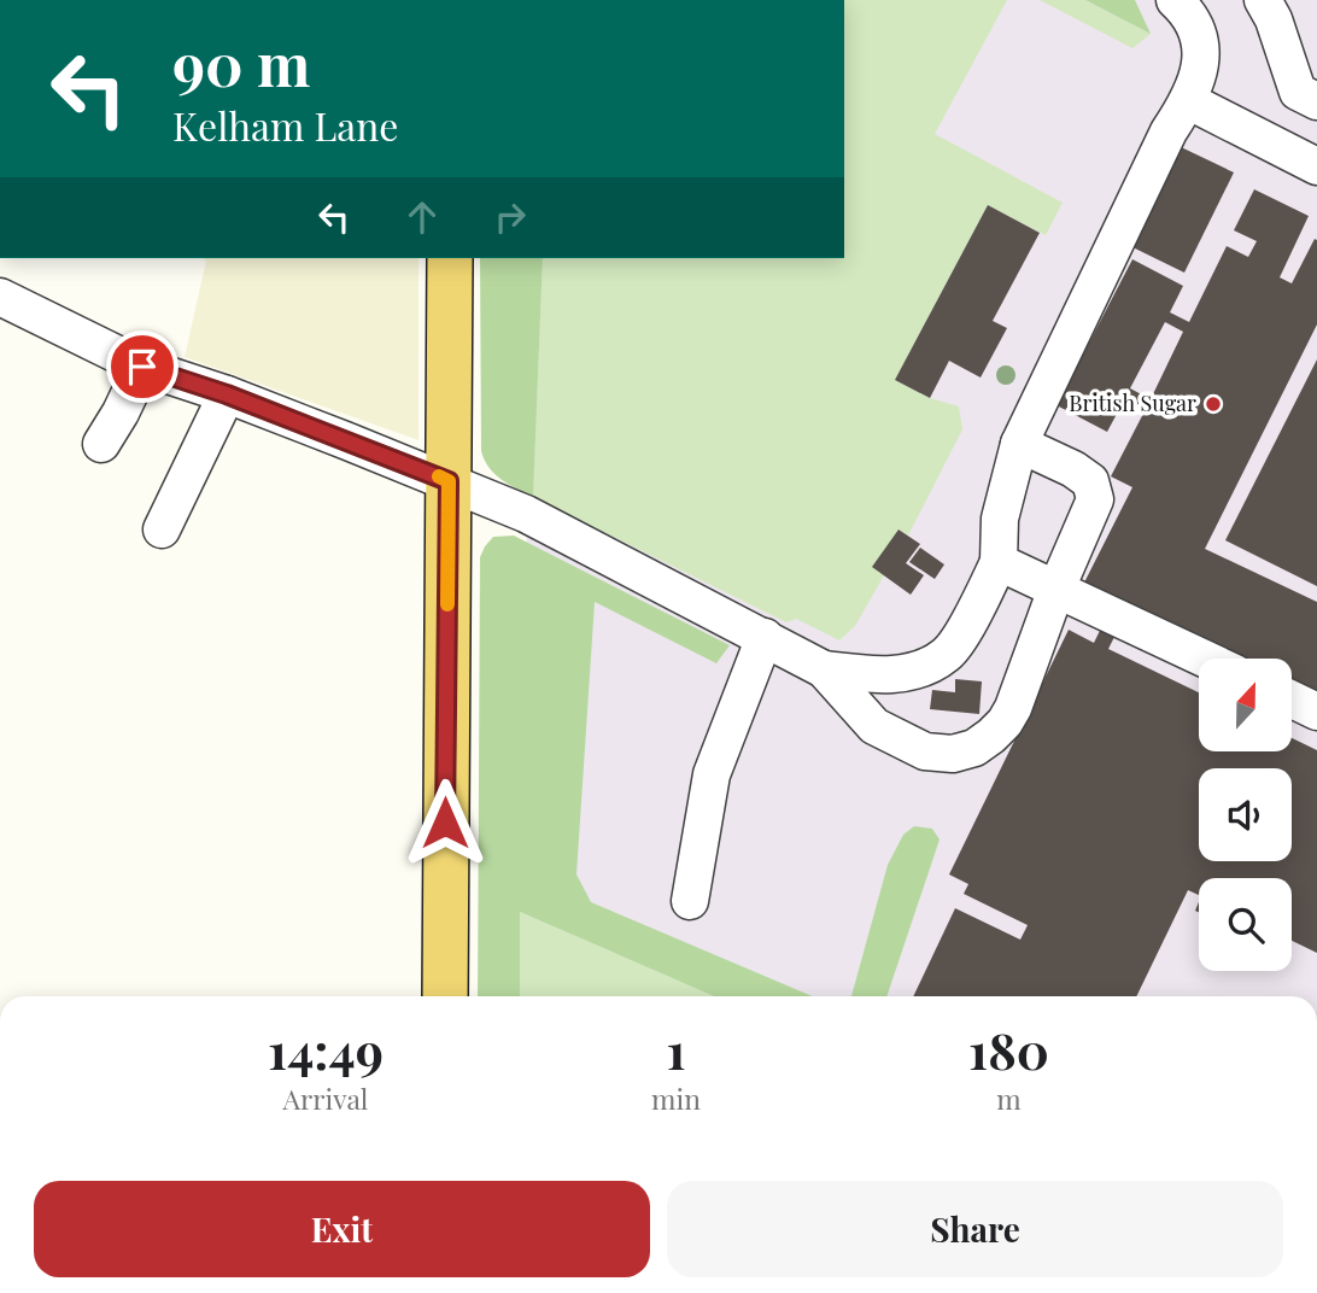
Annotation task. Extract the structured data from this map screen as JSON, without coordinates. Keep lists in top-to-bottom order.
{
  "places": ["British Sugar"],
  "north": "top",
  "page": {
    "turn": ["90 m", "Kelham Lane"],
    "eta": [
      "14:49",
      "Arrival",
      "1",
      "min",
      "180",
      "m"
    ],
    "buttons": ["Exit", "Share"]
  }
}
